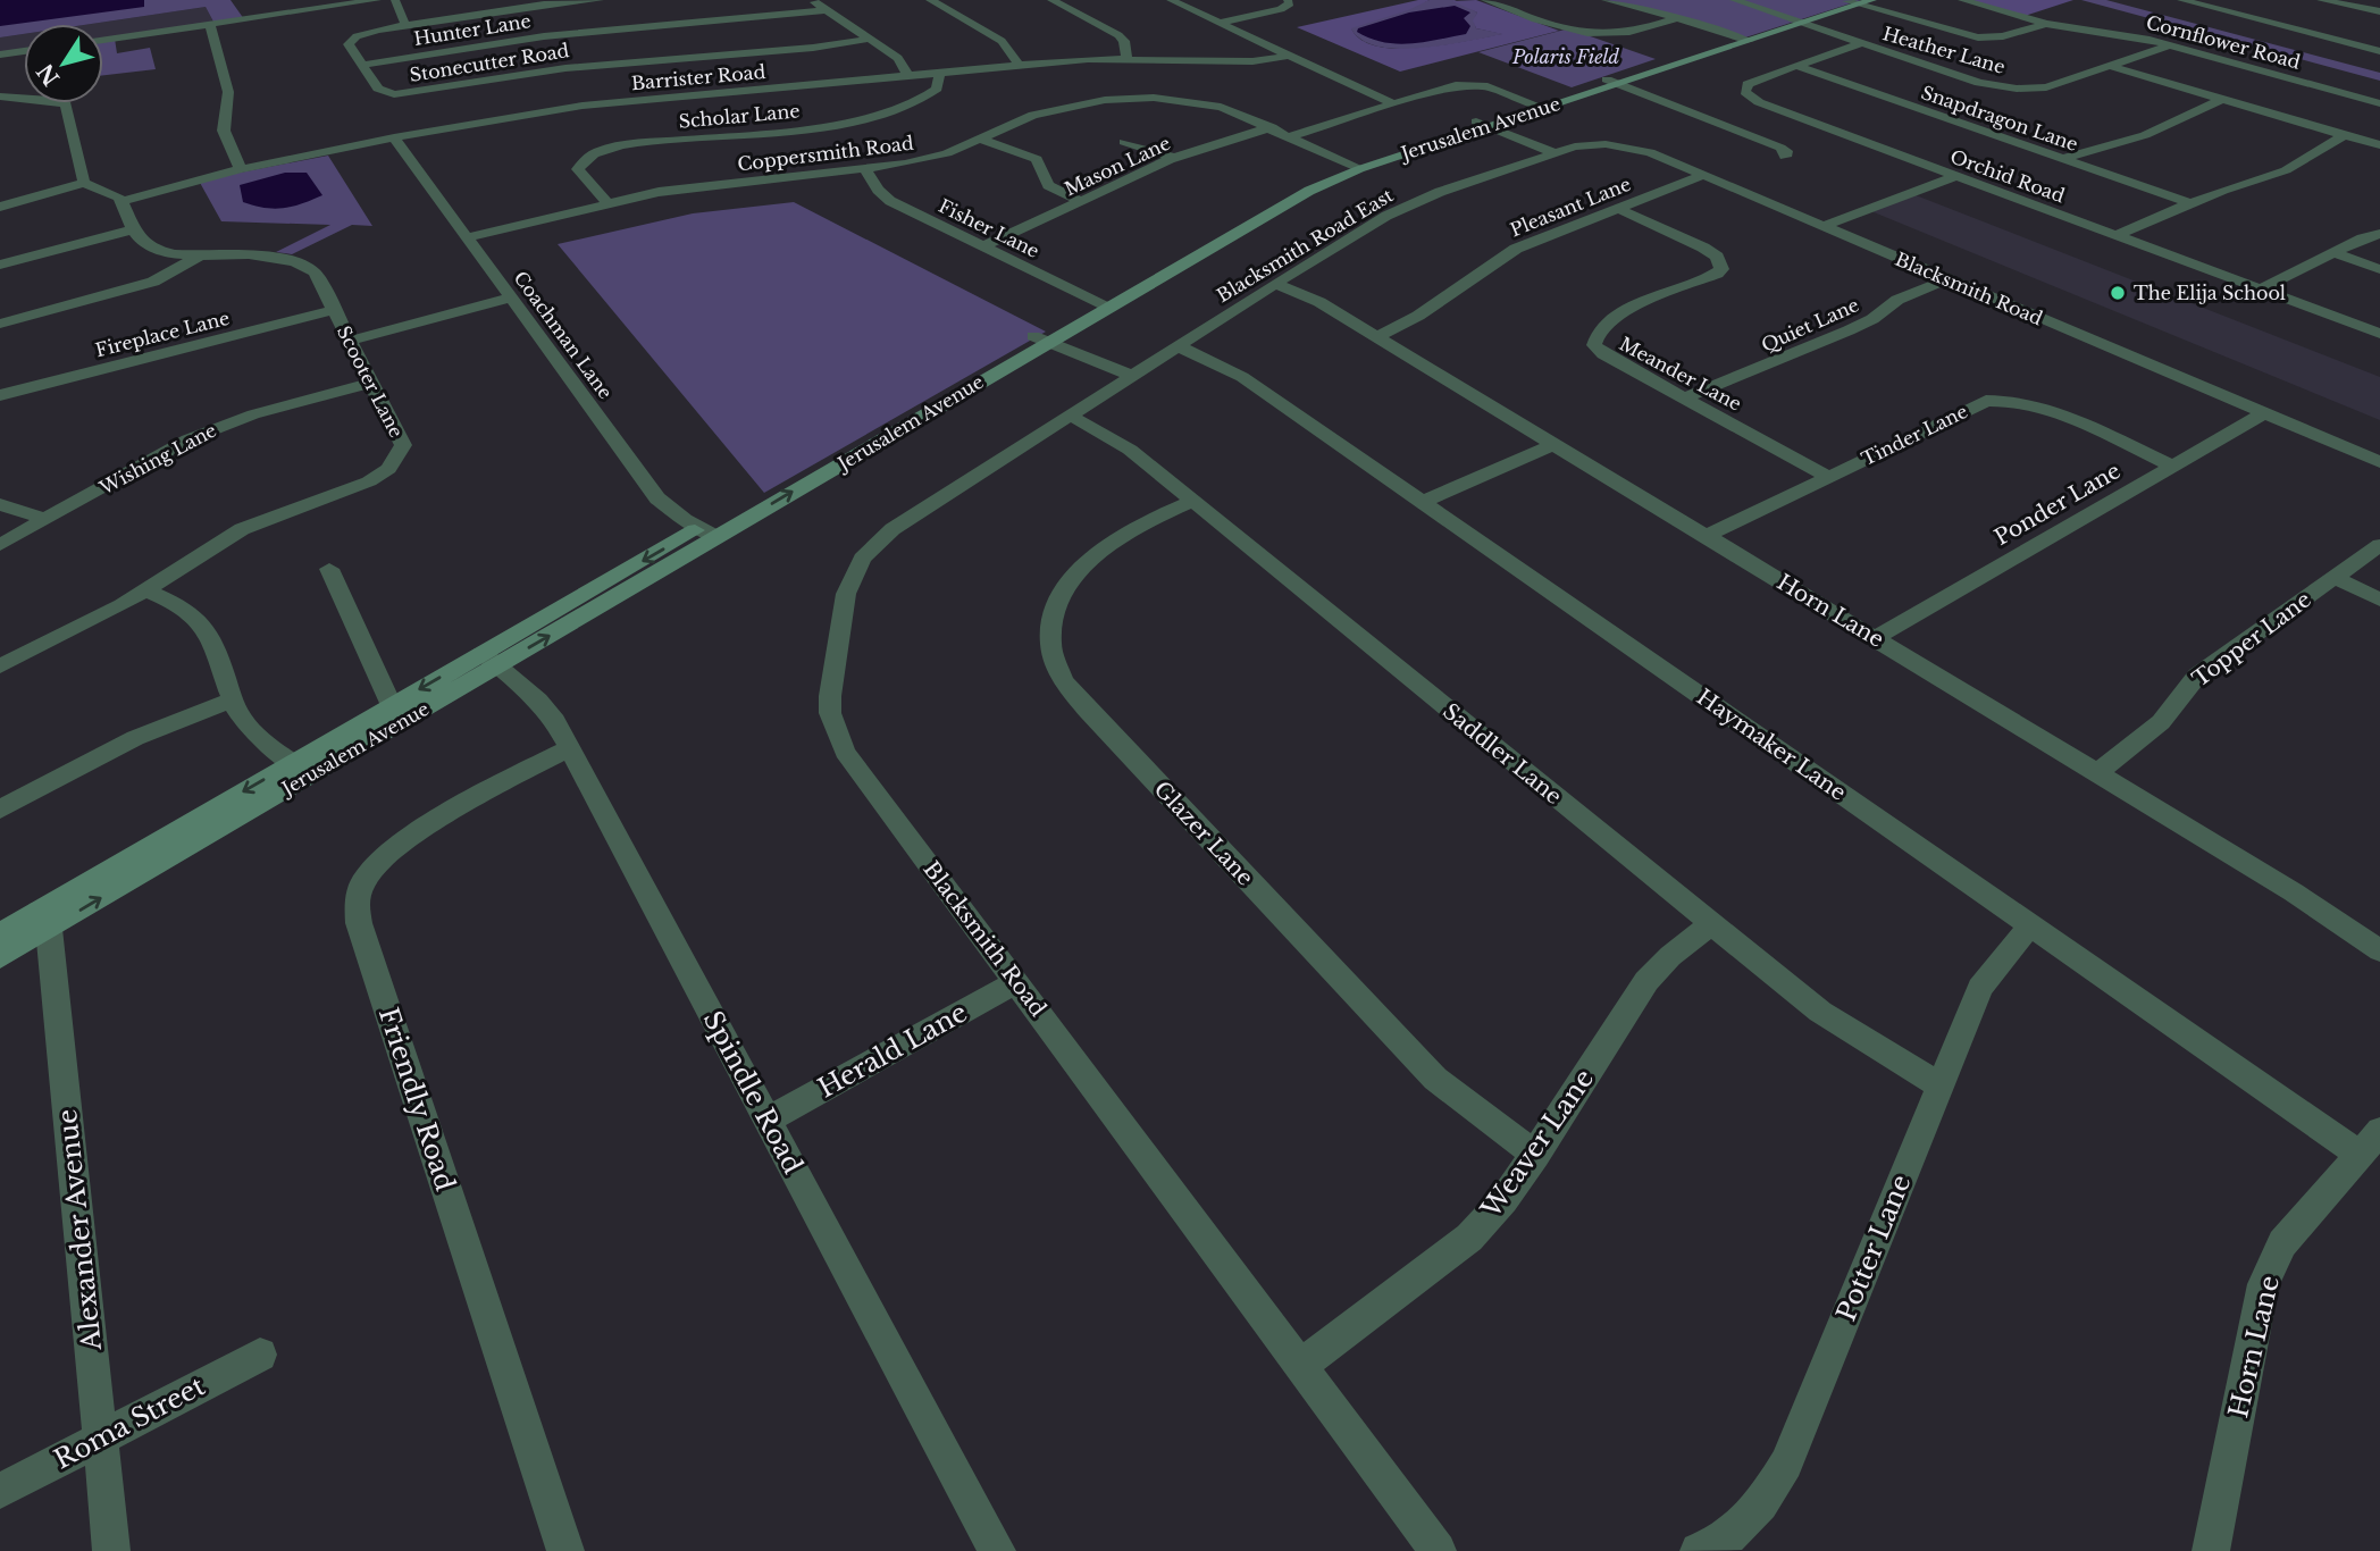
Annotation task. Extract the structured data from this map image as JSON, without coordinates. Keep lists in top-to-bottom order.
{
  "streets": {
    "main road": ["Jerusalem Avenue"],
    "street": [
      "Hunter Lane",
      "Cornflower Road",
      "Heather Lane",
      "Stonecutter Road",
      "Barrister Road",
      "Scholar Lane",
      "Snapdragon Lane",
      "Coppersmith Road",
      "Mason Lane",
      "Orchid Road",
      "Pleasant Lane",
      "Fisher Lane",
      "Blacksmith Road East",
      "Blacksmith Road",
      "Quiet Lane",
      "Fireplace Lane",
      "Coachman Lane",
      "Meander Lane",
      "Scooter Lane",
      "Tinder Lane",
      "Wishing Lane",
      "Ponder Lane",
      "Horn Lane",
      "Topper Lane",
      "Haymaker Lane",
      "Saddler Lane",
      "Glazer Lane",
      "Herald Lane",
      "Spindle Road",
      "Friendly Road",
      "Weaver Lane",
      "Alexander Avenue",
      "Potter Lane",
      "Roma Street"
    ]
  },
  "crossings": [
    ["Hunter Lane", "Stonecutter Road"],
    ["Cornflower Road", "Heather Lane"],
    ["Heather Lane", "Jerusalem Avenue"],
    ["Heather Lane", "Orchid Road"],
    ["Barrister Road", "Scholar Lane"],
    ["Barrister Road", "Coachman Lane"],
    ["Barrister Road", "Scooter Lane"],
    ["Scholar Lane", "Coppersmith Road"],
    ["Snapdragon Lane", "Orchid Road"],
    ["Jerusalem Avenue", "Coppersmith Road"],
    ["Jerusalem Avenue", "Fisher Lane"],
    ["Jerusalem Avenue", "Coachman Lane"],
    ["Jerusalem Avenue", "Spindle Road"],
    ["Jerusalem Avenue", "Alexander Avenue"],
    ["Coppersmith Road", "Mason Lane"],
    ["Coppersmith Road", "Fisher Lane"],
    ["Coppersmith Road", "Coachman Lane"],
    ["Mason Lane", "Fisher Lane"],
    ["Pleasant Lane", "Blacksmith Road"],
    ["Pleasant Lane", "Meander Lane"],
    ["Pleasant Lane", "Horn Lane"],
    ["Blacksmith Road East", "Blacksmith Road"],
    ["Blacksmith Road East", "Horn Lane"],
    ["Blacksmith Road East", "Haymaker Lane"],
    ["Blacksmith Road", "Quiet Lane"],
    ["Blacksmith Road", "Ponder Lane"],
    ["Blacksmith Road", "Saddler Lane"],
    ["Blacksmith Road", "Herald Lane"],
    ["Blacksmith Road", "Weaver Lane"],
    ["Quiet Lane", "Meander Lane"],
    ["Fireplace Lane", "Scooter Lane"],
    ["Meander Lane", "Tinder Lane"],
    ["Scooter Lane", "Wishing Lane"],
    ["Tinder Lane", "Ponder Lane"],
    ["Tinder Lane", "Horn Lane"],
    ["Ponder Lane", "Horn Lane"],
    ["Horn Lane", "Topper Lane"],
    ["Horn Lane", "Haymaker Lane"],
    ["Haymaker Lane", "Potter Lane"],
    ["Saddler Lane", "Glazer Lane"],
    ["Saddler Lane", "Weaver Lane"],
    ["Saddler Lane", "Potter Lane"],
    ["Glazer Lane", "Weaver Lane"],
    ["Herald Lane", "Spindle Road"],
    ["Spindle Road", "Friendly Road"],
    ["Alexander Avenue", "Roma Street"]
  ],
  "parks": ["Polaris Field"],
  "places": ["The Elija School"],
  "north": "bottom left"
}
